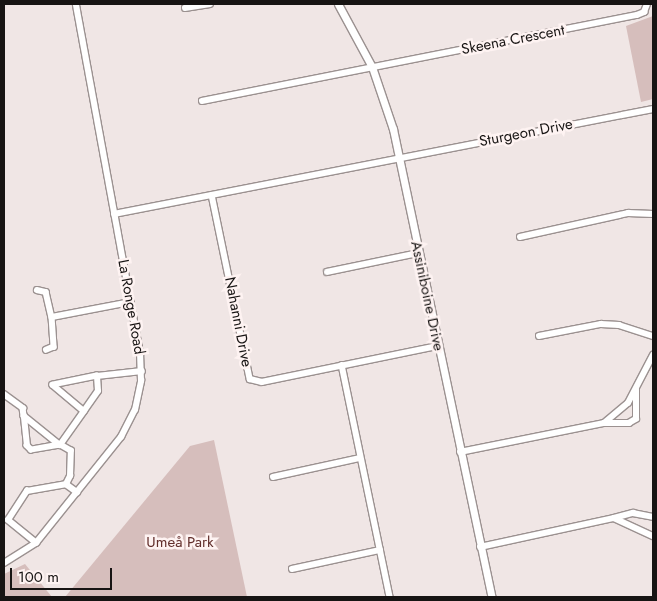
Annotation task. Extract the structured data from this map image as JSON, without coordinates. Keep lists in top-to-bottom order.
{
  "streets": {
    "street": [
      "Skeena Crescent",
      "Sturgeon Drive",
      "Assiniboine Drive",
      "La Ronge Road",
      "Nahanni Drive"
    ]
  },
  "crossings": [
    ["Skeena Crescent", "Assiniboine Drive"],
    ["Sturgeon Drive", "Assiniboine Drive"],
    ["Assiniboine Drive", "Nahanni Drive"]
  ],
  "parks": ["Umeå Park"],
  "scale_bar": "100 m"
}
